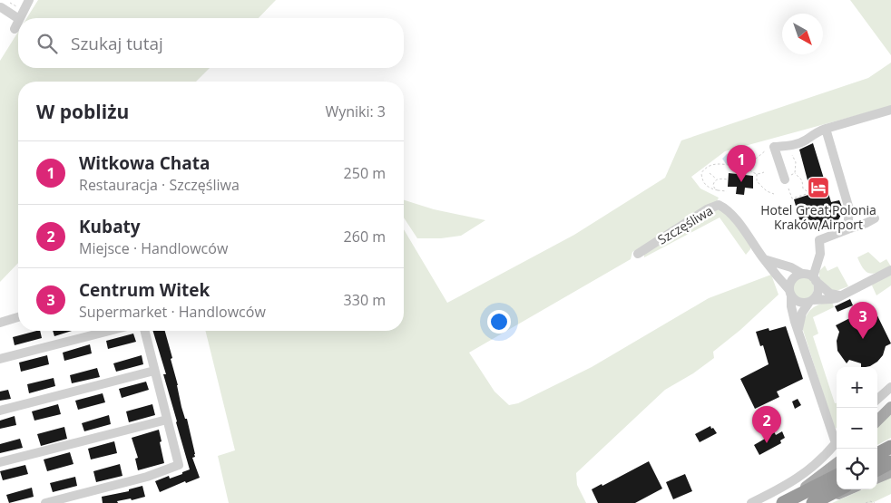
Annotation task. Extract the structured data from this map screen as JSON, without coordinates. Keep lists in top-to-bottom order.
{
  "streets": {
    "street": ["Szczęśliwa"]
  },
  "places": {
    "hotel": ["Hotel Great Polonia Kraków Airport"]
  },
  "north": "bottom right",
  "page": {
    "search": "Szukaj tutaj",
    "heading": ["W pobliżu", "Wyniki: 3"],
    "list": [
      {
        "mark": "1",
        "name": "Witkowa Chata",
        "note": "Restauracja · Szczęśliwa",
        "value": "250 m"
      },
      {
        "mark": "2",
        "name": "Kubaty",
        "note": "Miejsce · Handlowców",
        "value": "260 m"
      },
      {
        "mark": "3",
        "name": "Centrum Witek",
        "note": "Supermarket · Handlowców",
        "value": "330 m"
      }
    ],
    "pins": ["1", "3", "2"],
    "map_buttons": ["+", "−"]
  }
}
